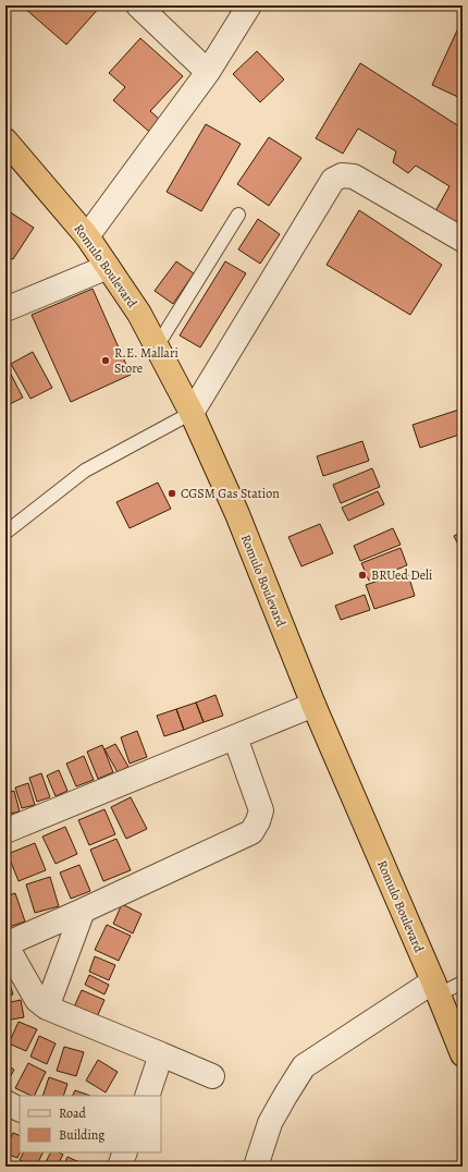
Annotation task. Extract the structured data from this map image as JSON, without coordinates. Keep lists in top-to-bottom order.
{
  "streets": {
    "highway": ["Romulo Boulevard"]
  },
  "places": ["R.E. Mallari Store", "CGSM Gas Station", "BRUed Deli"],
  "legend": ["Road", "Building"]
}
